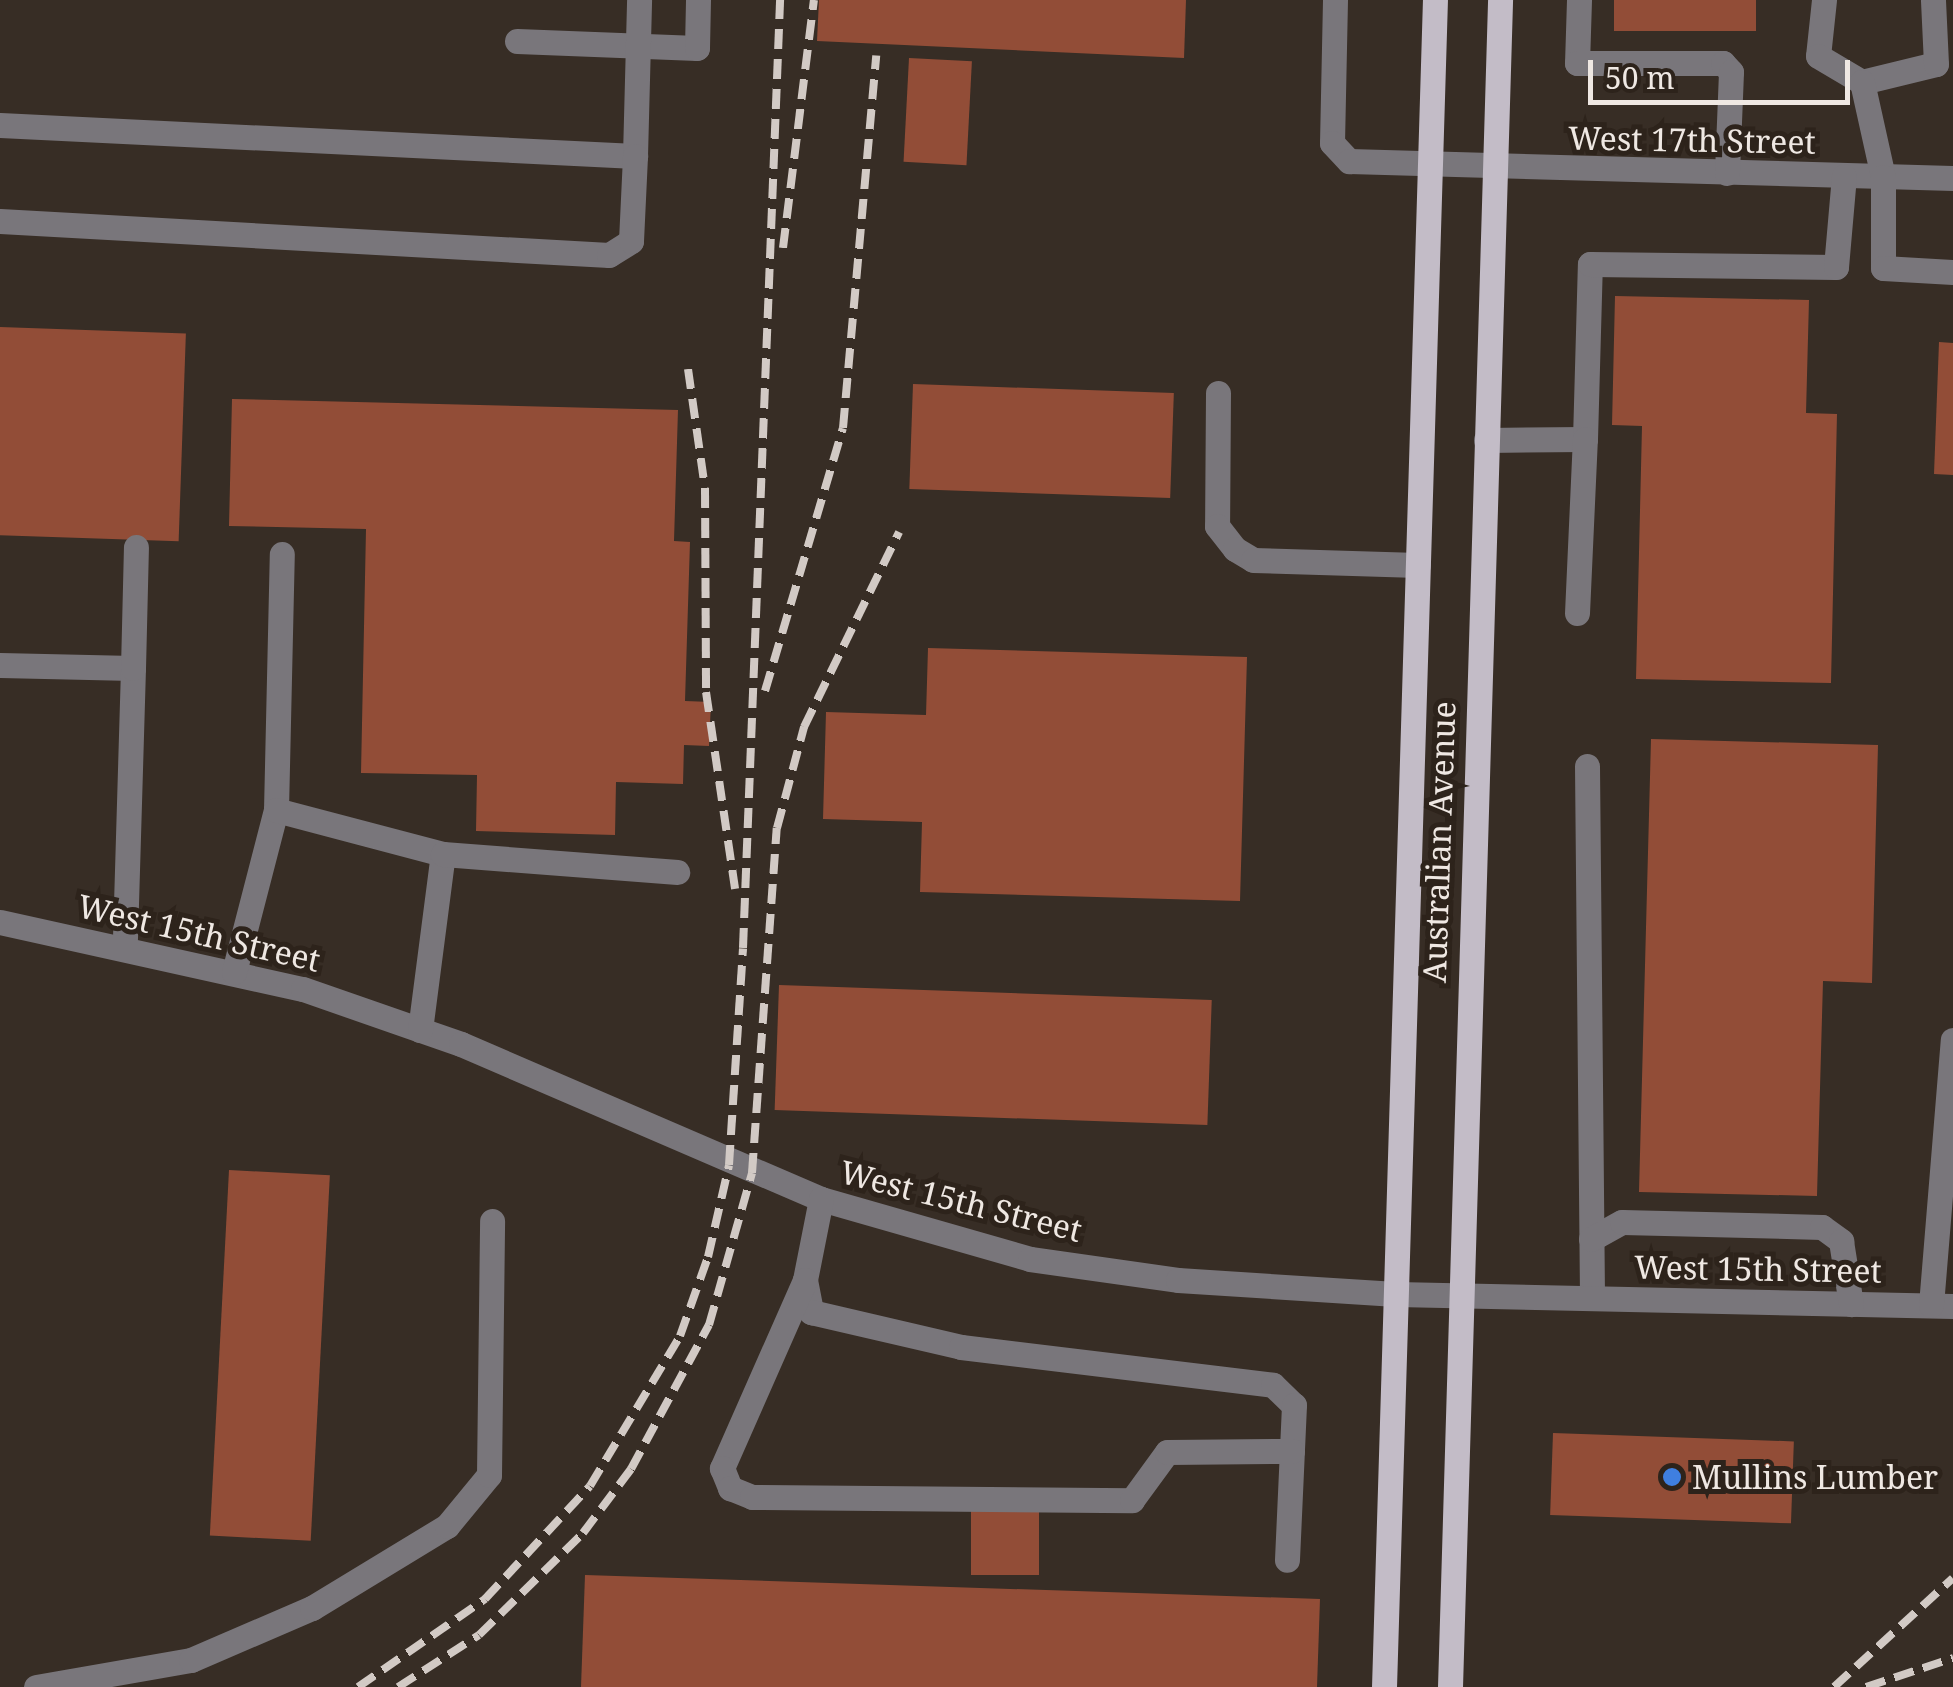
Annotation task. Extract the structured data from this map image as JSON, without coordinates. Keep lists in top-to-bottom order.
{
  "streets": {
    "main road": ["Australian Avenue"],
    "street": ["West 17th Street", "West 15th Street"]
  },
  "crossings": [
    ["West 17th Street", "Australian Avenue"],
    ["Australian Avenue", "West 15th Street"]
  ],
  "places": ["Mullins Lumber"],
  "scale_bar": "50 m"
}
